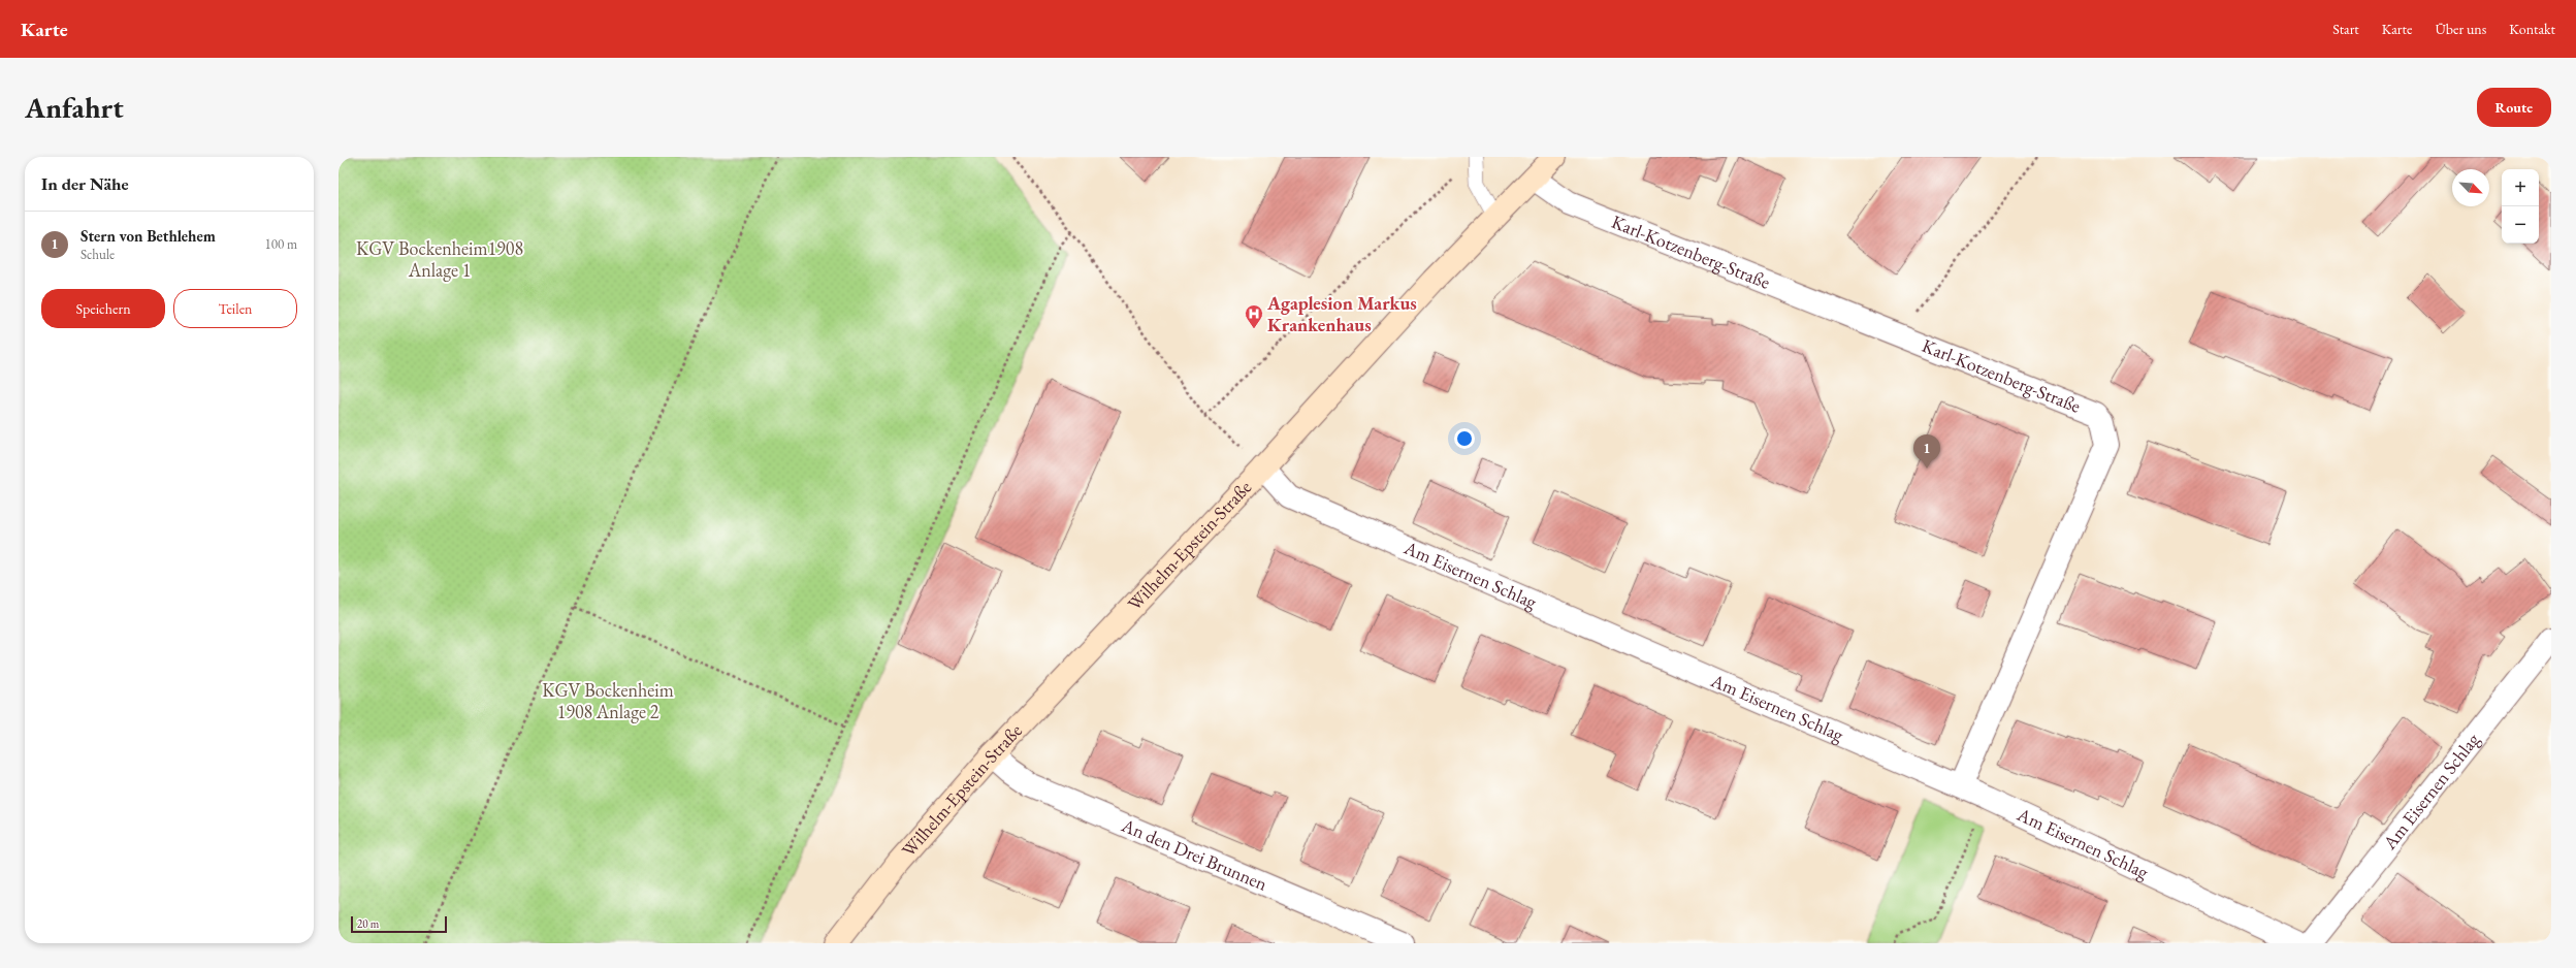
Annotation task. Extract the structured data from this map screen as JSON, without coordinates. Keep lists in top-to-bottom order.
{
  "streets": {
    "main road": ["Wilhelm-Epstein-Straße"],
    "street": ["Karl-Kotzenberg-Straße", "Am Eisernen Schlag", "An den Drei Brunnen"]
  },
  "crossings": [
    ["Karl-Kotzenberg-Straße", "Wilhelm-Epstein-Straße"],
    ["Karl-Kotzenberg-Straße", "Am Eisernen Schlag"],
    ["Wilhelm-Epstein-Straße", "Am Eisernen Schlag"],
    ["Wilhelm-Epstein-Straße", "An den Drei Brunnen"]
  ],
  "parks": ["KGV Bockenheim1908 Anlage 1", "KGV Bockenheim 1908 Anlage 2"],
  "places": {
    "hospital": ["Agaplesion Markus Krankenhaus"]
  },
  "scale_bar": "20 m",
  "north": "bottom right",
  "page": {
    "header": "Karte",
    "nav": [
      "Start",
      "Karte",
      "Über uns",
      "Kontakt"
    ],
    "buttons": [
      "Route",
      ["Speichern", "Teilen"]
    ],
    "title": "Anfahrt",
    "heading": "In der Nähe",
    "map_buttons": ["+", "−"],
    "list": [
      {
        "mark": "1",
        "name": "Stern von Bethlehem",
        "note": "Schule",
        "value": "100 m"
      }
    ],
    "pins": "1",
    "scale": "20 m"
  }
}
